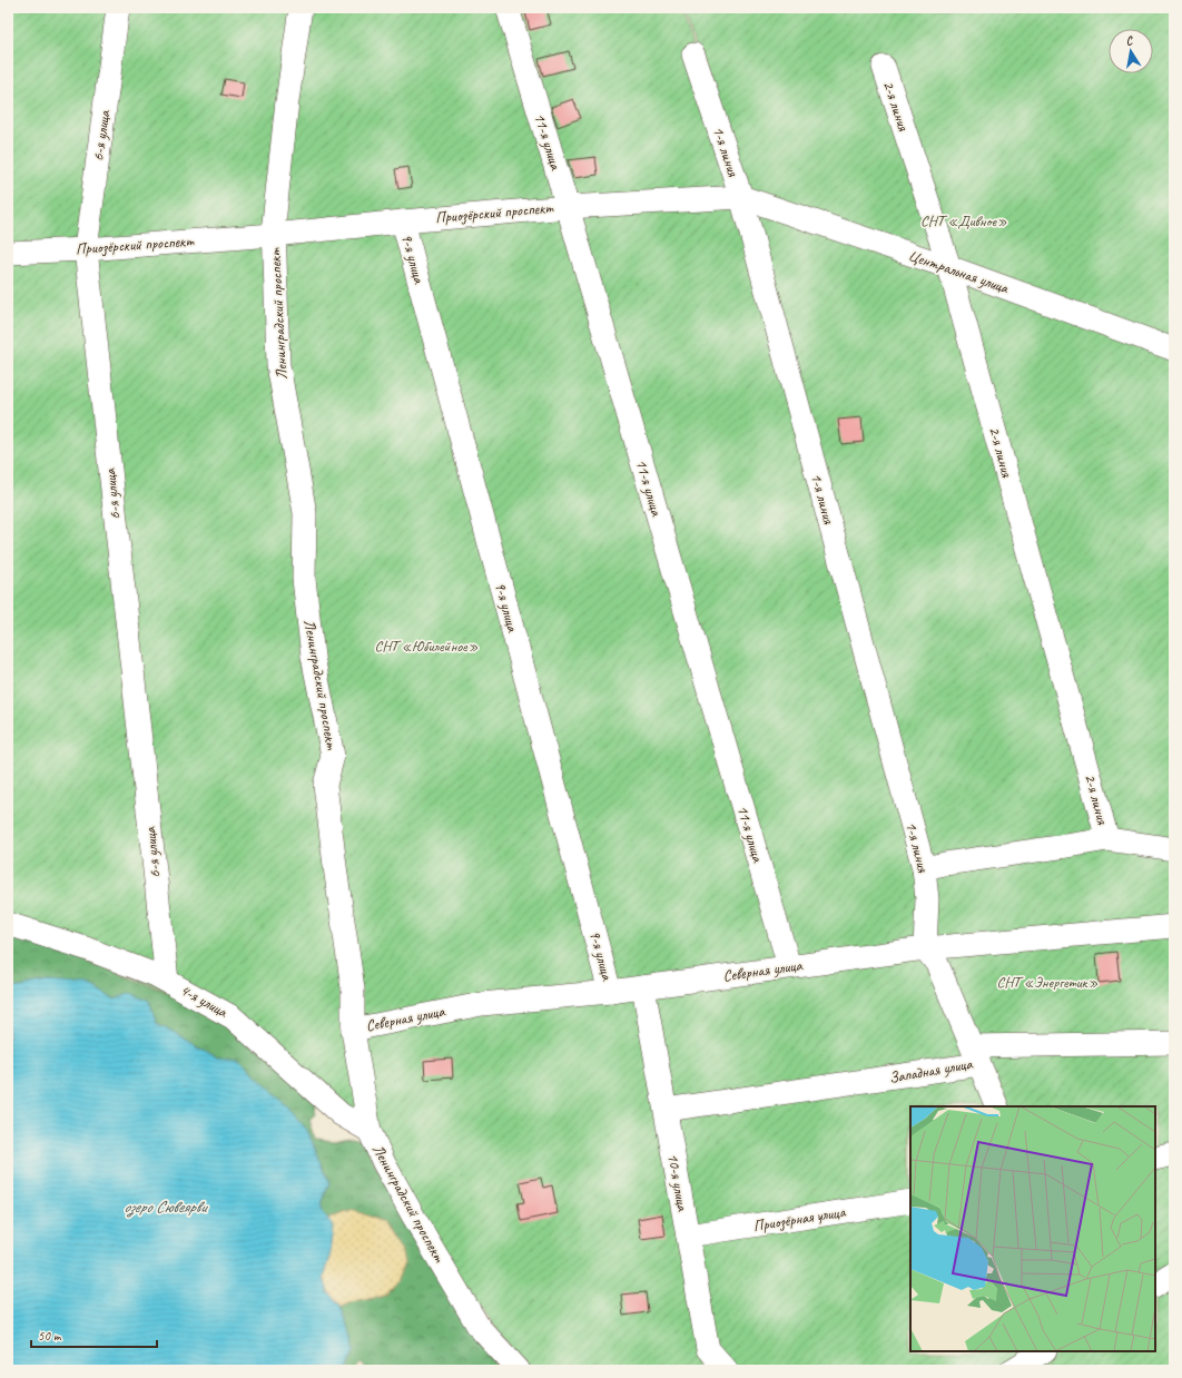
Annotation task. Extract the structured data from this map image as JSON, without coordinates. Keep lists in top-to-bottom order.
{
  "streets": {
    "street": [
      "2-я линия",
      "6-я улица",
      "11-я улица",
      "1-я линия",
      "Приозёрский проспект",
      "9-я улица",
      "Центральная улица",
      "Ленинградский проспект",
      "Северная улица",
      "4-я улица",
      "Западная улица",
      "10-я улица",
      "Приозёрная улица"
    ]
  },
  "crossings": [
    ["2-я линия", "Центральная улица"],
    ["6-я улица", "Приозёрский проспект"],
    ["6-я улица", "4-я улица"],
    ["11-я улица", "Приозёрский проспект"],
    ["11-я улица", "Северная улица"],
    ["1-я линия", "Приозёрский проспект"],
    ["1-я линия", "Центральная улица"],
    ["1-я линия", "Северная улица"],
    ["Приозёрский проспект", "9-я улица"],
    ["Приозёрский проспект", "Центральная улица"],
    ["Приозёрский проспект", "Ленинградский проспект"],
    ["9-я улица", "Северная улица"],
    ["Ленинградский проспект", "Северная улица"],
    ["Ленинградский проспект", "4-я улица"],
    ["Северная улица", "10-я улица"],
    ["Западная улица", "10-я улица"],
    ["10-я улица", "Приозёрная улица"]
  ],
  "water": ["озеро Сювеярви"],
  "parks": ["СНТ «Дивное»", "СНТ «Юбилейное»", "СНТ «Энергетик»"],
  "scale_bar": "50 m",
  "north": "top"
}
